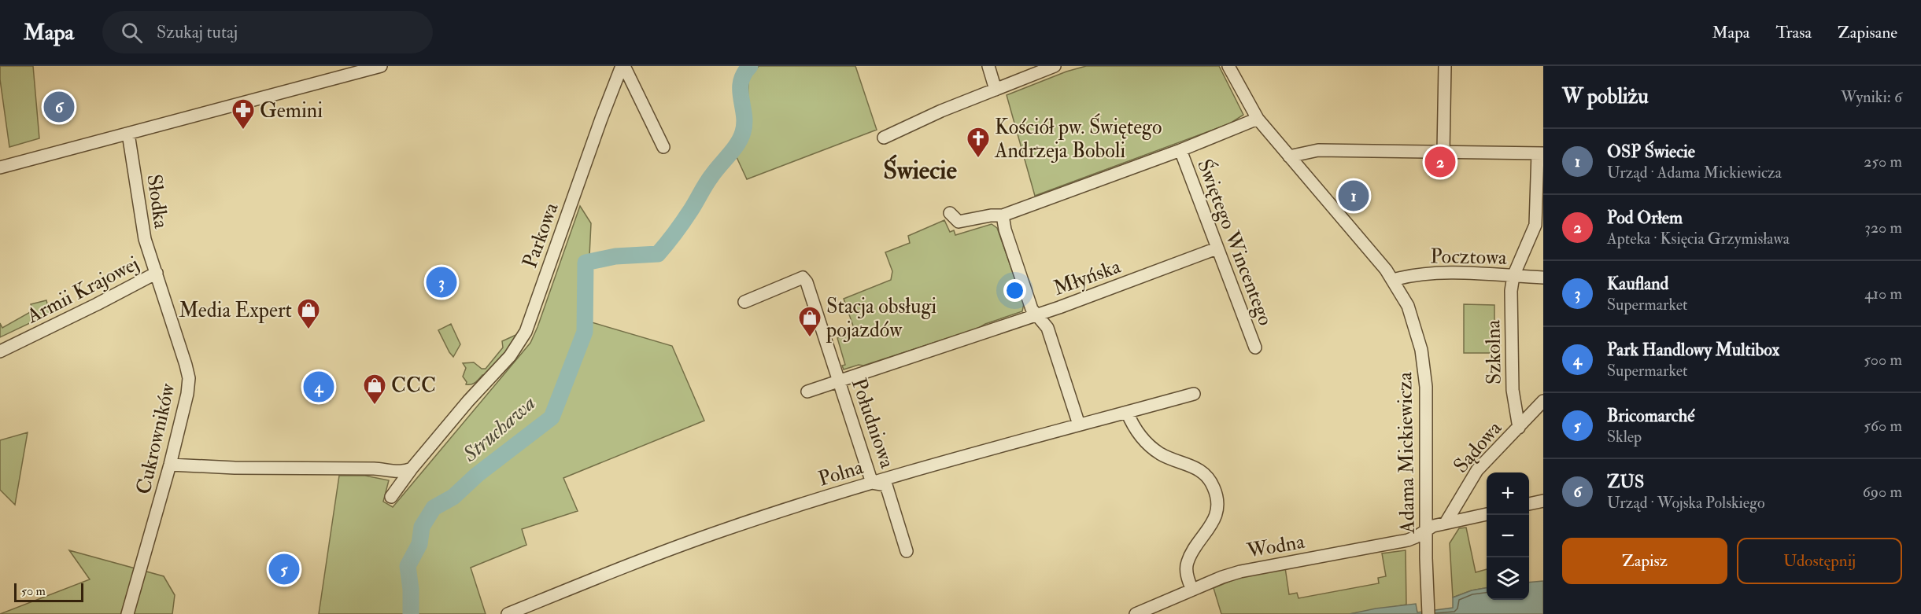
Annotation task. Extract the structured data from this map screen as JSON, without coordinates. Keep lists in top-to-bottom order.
{
  "streets": {
    "street": [
      "Słodka",
      "Parkowa",
      "Świętego Wincentego",
      "Pocztowa",
      "Młyńska",
      "Armii Krajowej",
      "Szkolna",
      "Południowa",
      "Cukrowników",
      "Sądowa",
      "Adama Mickiewicza",
      "Polna",
      "Wodna"
    ]
  },
  "crossings": [
    ["Słodka", "Armii Krajowej"],
    ["Słodka", "Cukrowników"],
    ["Świętego Wincentego", "Młyńska"],
    ["Pocztowa", "Szkolna"],
    ["Pocztowa", "Adama Mickiewicza"],
    ["Młyńska", "Południowa"],
    ["Armii Krajowej", "Cukrowników"],
    ["Szkolna", "Sądowa"],
    ["Południowa", "Polna"],
    ["Sądowa", "Wodna"],
    ["Adama Mickiewicza", "Wodna"]
  ],
  "districts": ["Świecie"],
  "water": ["Struchawa"],
  "places": {
    "pharmacy": ["Gemini"],
    "church": ["Kościół pw. Świętego Andrzeja Boboli"],
    "shop": ["Media Expert", "Stacja obsługi pojazdów", "CCC"]
  },
  "scale_bar": "50 m",
  "page": {
    "header": "Mapa",
    "search": "Szukaj tutaj",
    "nav": ["Mapa", "Trasa", "Zapisane"],
    "heading": ["W pobliżu", "Wyniki: 6"],
    "pins": [
      "6",
      "2",
      "1",
      "3",
      "4",
      "5"
    ],
    "list": [
      {
        "mark": "1",
        "name": "OSP Świecie",
        "note": "Urząd · Adama Mickiewicza",
        "value": "250 m"
      },
      {
        "mark": "2",
        "name": "Pod Orłem",
        "note": "Apteka · Księcia Grzymisława",
        "value": "320 m"
      },
      {
        "mark": "3",
        "name": "Kaufland",
        "note": "Supermarket",
        "value": "410 m"
      },
      {
        "mark": "4",
        "name": "Park Handlowy Multibox",
        "note": "Supermarket",
        "value": "500 m"
      },
      {
        "mark": "5",
        "name": "Bricomarché",
        "note": "Sklep",
        "value": "560 m"
      },
      {
        "mark": "6",
        "name": "ZUS",
        "note": "Urząd · Wojska Polskiego",
        "value": "690 m"
      }
    ],
    "map_buttons": ["+", "−"],
    "buttons": ["Zapisz", "Udostępnij"],
    "scale": "50 m"
  }
}
